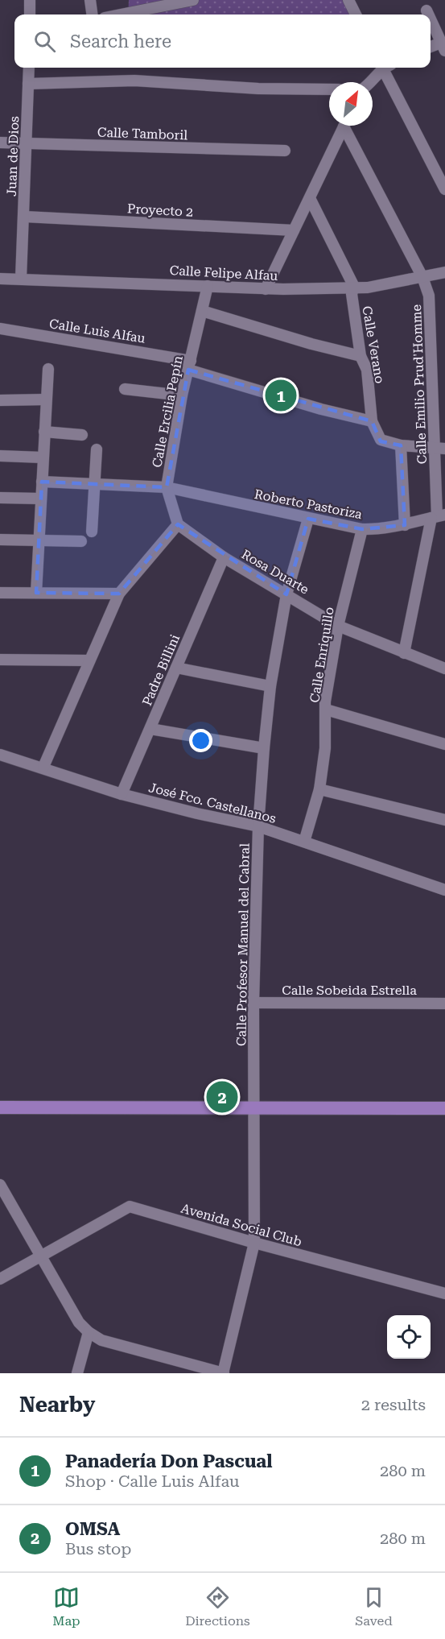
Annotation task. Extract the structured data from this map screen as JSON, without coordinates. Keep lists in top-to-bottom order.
{
  "streets": {
    "street": [
      "Calle Tamboril",
      "Juan de Dios",
      "Proyecto 2",
      "Calle Felipe Alfau",
      "Calle Luis Alfau",
      "Calle Verano",
      "Calle Emilio Prud'Homme",
      "Calle Ercilia Pepín",
      "Roberto Pastoriza",
      "Rosa Duarte",
      "Calle Enriquillo",
      "Padre Billini",
      "José Fco. Castellanos",
      "Calle Profesor Manuel del Cabral",
      "Calle Sobeida Estrella",
      "Avenida Social Club"
    ]
  },
  "crossings": [
    ["Calle Tamboril", "Juan de Dios"],
    ["Juan de Dios", "Proyecto 2"],
    ["Juan de Dios", "Calle Felipe Alfau"],
    ["Calle Felipe Alfau", "Calle Verano"],
    ["Calle Felipe Alfau", "Calle Emilio Prud'Homme"],
    ["Calle Felipe Alfau", "Calle Ercilia Pepín"],
    ["Calle Luis Alfau", "Calle Verano"],
    ["Calle Luis Alfau", "Calle Ercilia Pepín"],
    ["Calle Verano", "Calle Emilio Prud'Homme"],
    ["Calle Emilio Prud'Homme", "Roberto Pastoriza"],
    ["Calle Emilio Prud'Homme", "Rosa Duarte"],
    ["Calle Ercilia Pepín", "Roberto Pastoriza"],
    ["Calle Ercilia Pepín", "Rosa Duarte"],
    ["Roberto Pastoriza", "Calle Enriquillo"],
    ["Roberto Pastoriza", "Calle Profesor Manuel del Cabral"],
    ["Rosa Duarte", "Calle Enriquillo"],
    ["Rosa Duarte", "Padre Billini"],
    ["Rosa Duarte", "Calle Profesor Manuel del Cabral"],
    ["Calle Enriquillo", "José Fco. Castellanos"],
    ["Padre Billini", "José Fco. Castellanos"],
    ["José Fco. Castellanos", "Calle Profesor Manuel del Cabral"],
    ["Calle Profesor Manuel del Cabral", "Calle Sobeida Estrella"],
    ["Calle Profesor Manuel del Cabral", "Avenida Social Club"]
  ],
  "north": "top right",
  "page": {
    "search": "Search here",
    "pins": ["1", "2"],
    "heading": ["Nearby", "2 results"],
    "list": [
      {
        "mark": "1",
        "name": "Panadería Don Pascual",
        "note": "Shop · Calle Luis Alfau",
        "value": "280 m"
      },
      {
        "mark": "2",
        "name": "OMSA",
        "note": "Bus stop",
        "value": "280 m"
      }
    ],
    "nav": ["Map", "Directions", "Saved"]
  }
}
